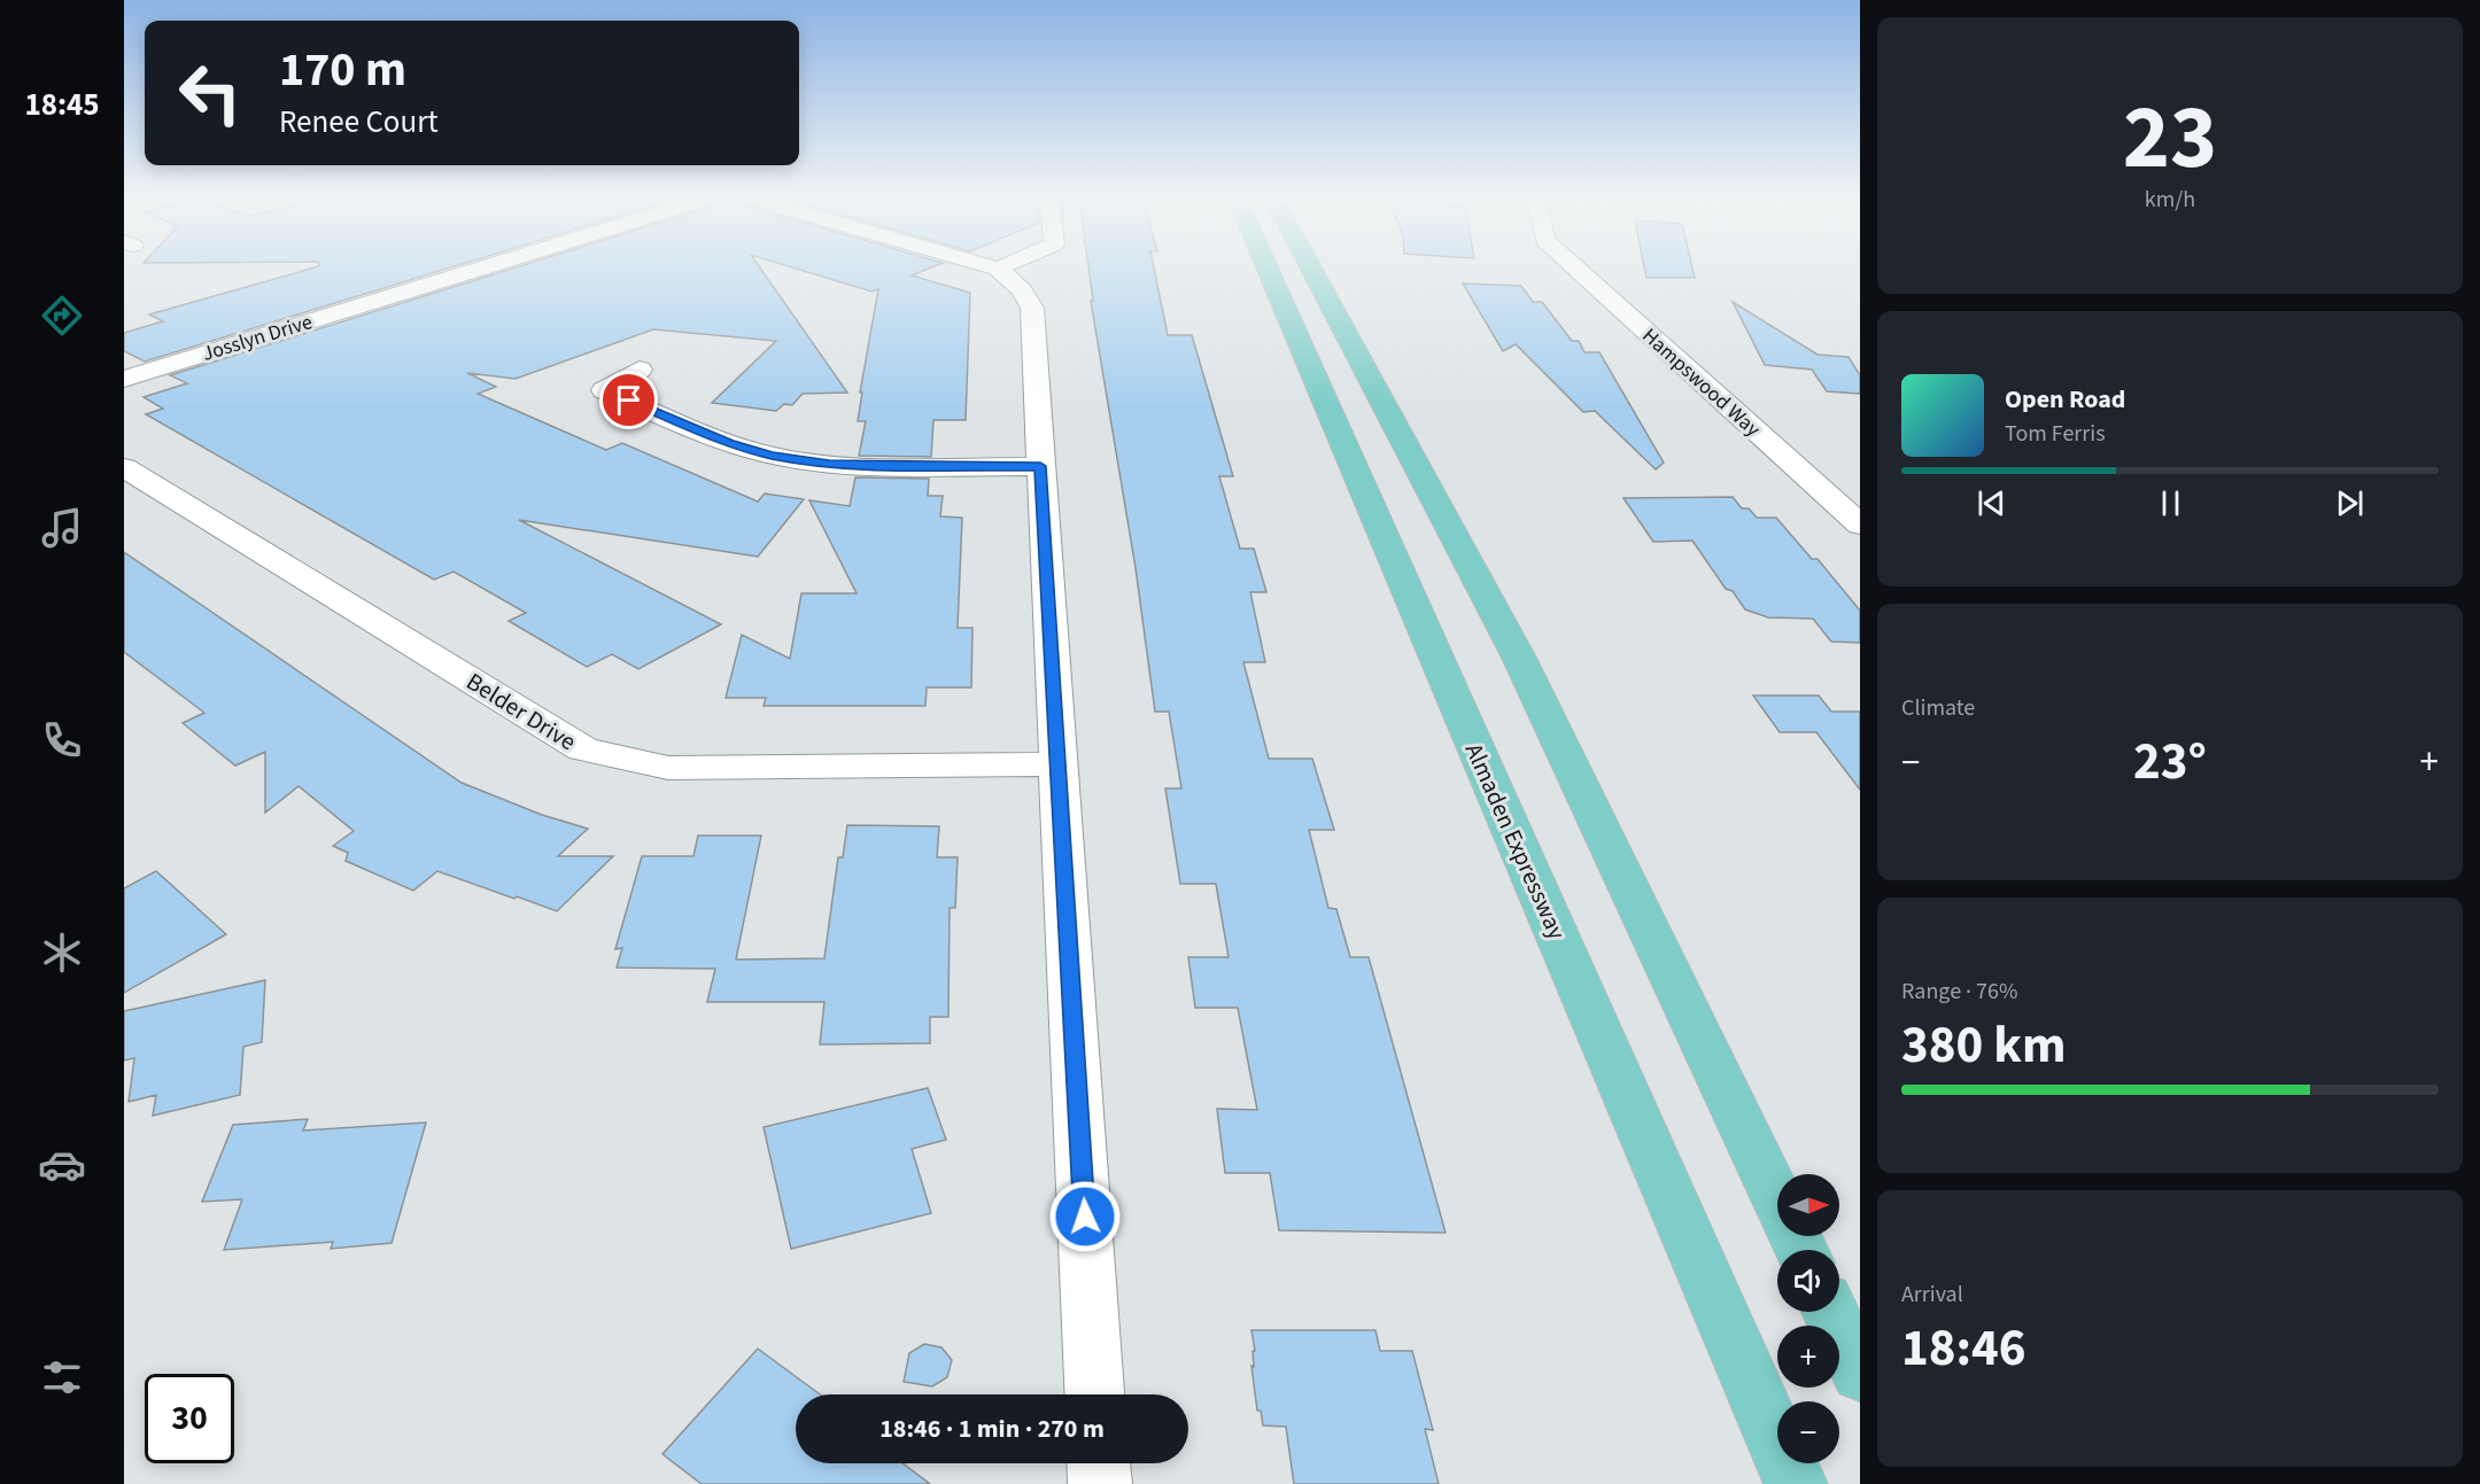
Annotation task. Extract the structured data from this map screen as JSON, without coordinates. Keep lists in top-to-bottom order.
{
  "streets": {
    "main road": ["Almaden Expressway"],
    "street": ["Josslyn Drive", "Hampswood Way", "Belder Drive"]
  },
  "north": "right",
  "page": {
    "tabs": "18:45",
    "tile": [
      ["23", "km/h"],
      "Climate",
      ["Range · 76%", "380 km"],
      ["Arrival", "18:46"]
    ],
    "turn": ["170 m", "Renee Court"],
    "song": ["Open Road", "Tom Ferris"],
    "heat": ["−", "23°", "+"],
    "map_buttons": ["+", "−"],
    "limit": "30",
    "trip": "18:46 · 1 min · 270 m"
  }
}
